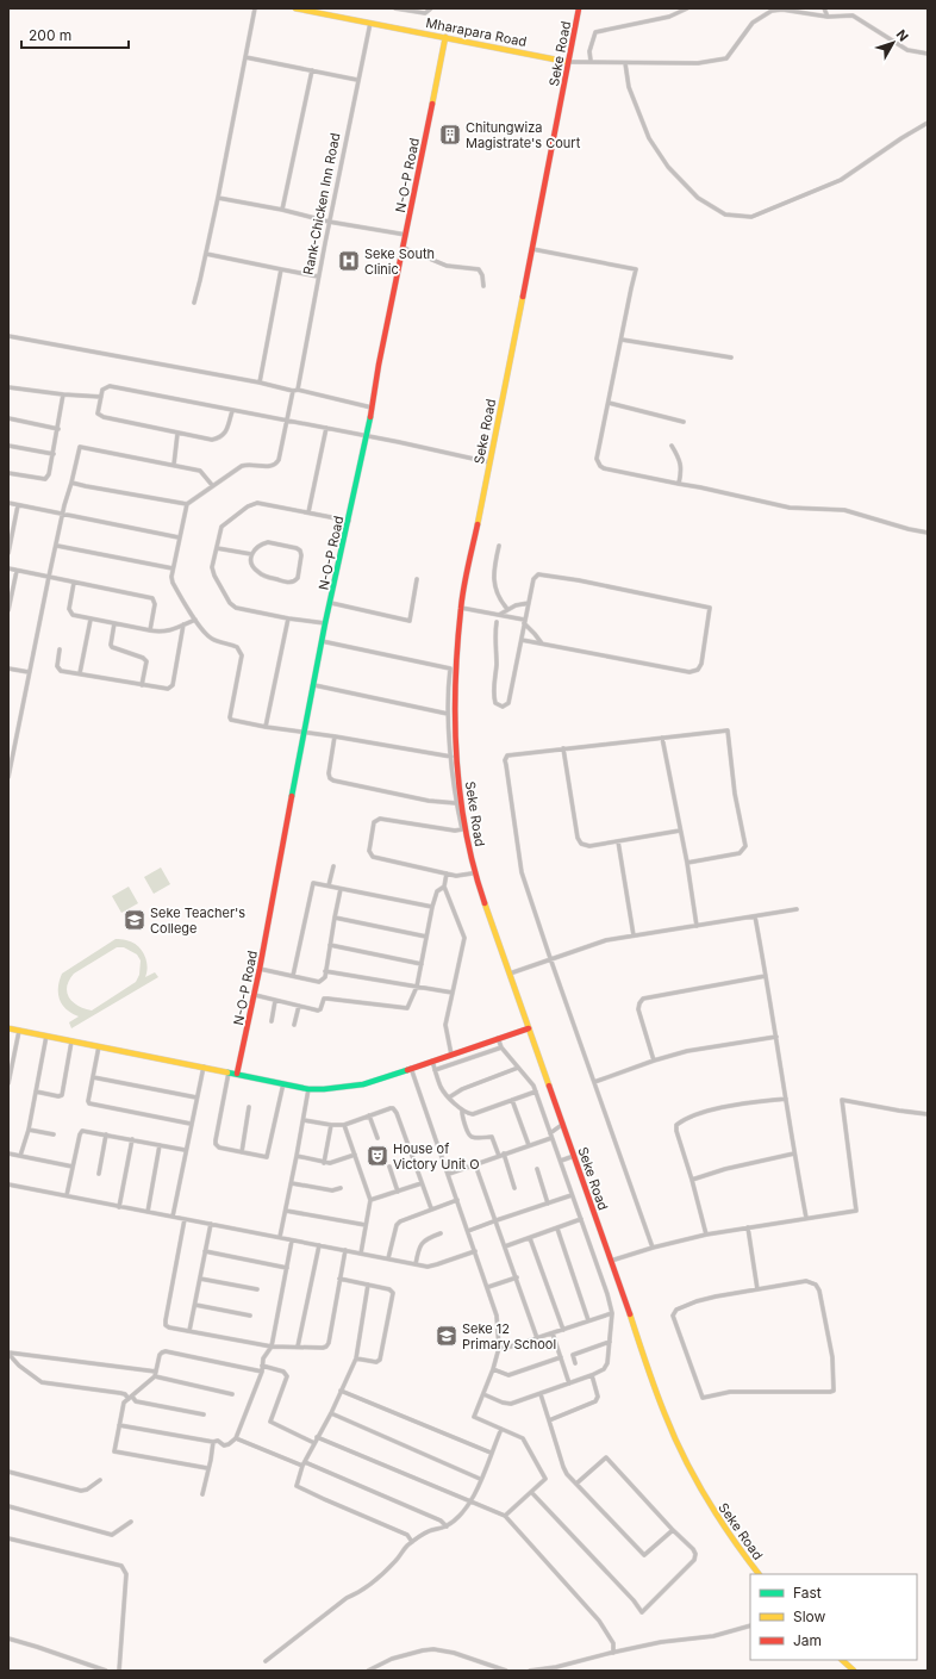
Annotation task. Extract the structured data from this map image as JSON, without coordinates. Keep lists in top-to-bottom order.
{
  "streets": {
    "main road": ["Mharapara Road", "Seke Road", "N-O-P Road"],
    "street": ["Rank-Chicken Inn Road"]
  },
  "crossings": [
    ["Mharapara Road", "Seke Road"],
    ["Mharapara Road", "N-O-P Road"],
    ["Mharapara Road", "Rank-Chicken Inn Road"]
  ],
  "places": {
    "building": ["Chitungwiza Magistrate's Court"],
    "hospital": ["Seke South Clinic"],
    "school or university": ["Seke Teacher's College", "Seke 12 Primary School"],
    "theatre": ["House of Victory Unit O"]
  },
  "legend": ["Fast", "Slow", "Jam"],
  "scale_bar": "200 m",
  "north": "top right"
}
